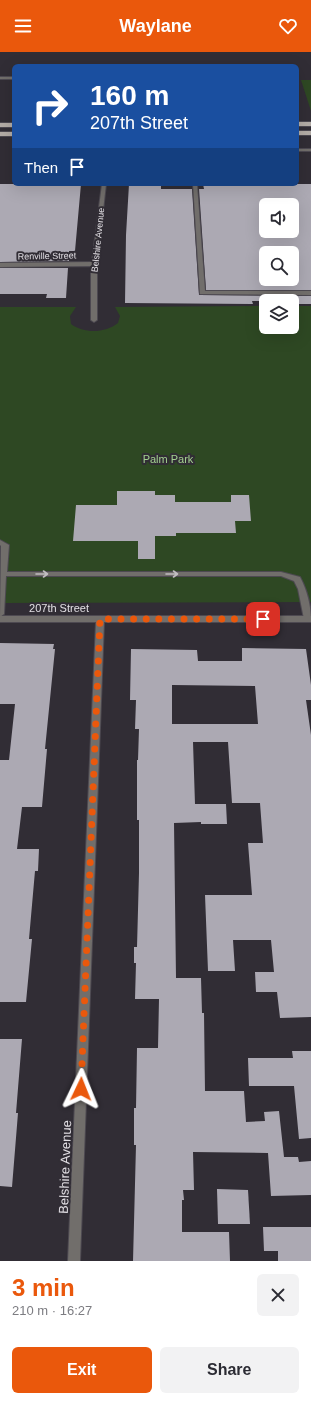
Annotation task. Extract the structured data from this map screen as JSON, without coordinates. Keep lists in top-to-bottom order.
{
  "streets": {
    "street": ["Belshire Avenue", "Renville Street", "207th Street"]
  },
  "crossings": [
    ["Belshire Avenue", "Renville Street"],
    ["Belshire Avenue", "207th Street"]
  ],
  "parks": ["Palm Park"],
  "page": {
    "header": "Waylane",
    "turn": ["160 m", "207th Street"],
    "then": "Then",
    "heading": ["3 min", "210 m · 16:27"],
    "buttons": ["Exit", "Share"]
  }
}
